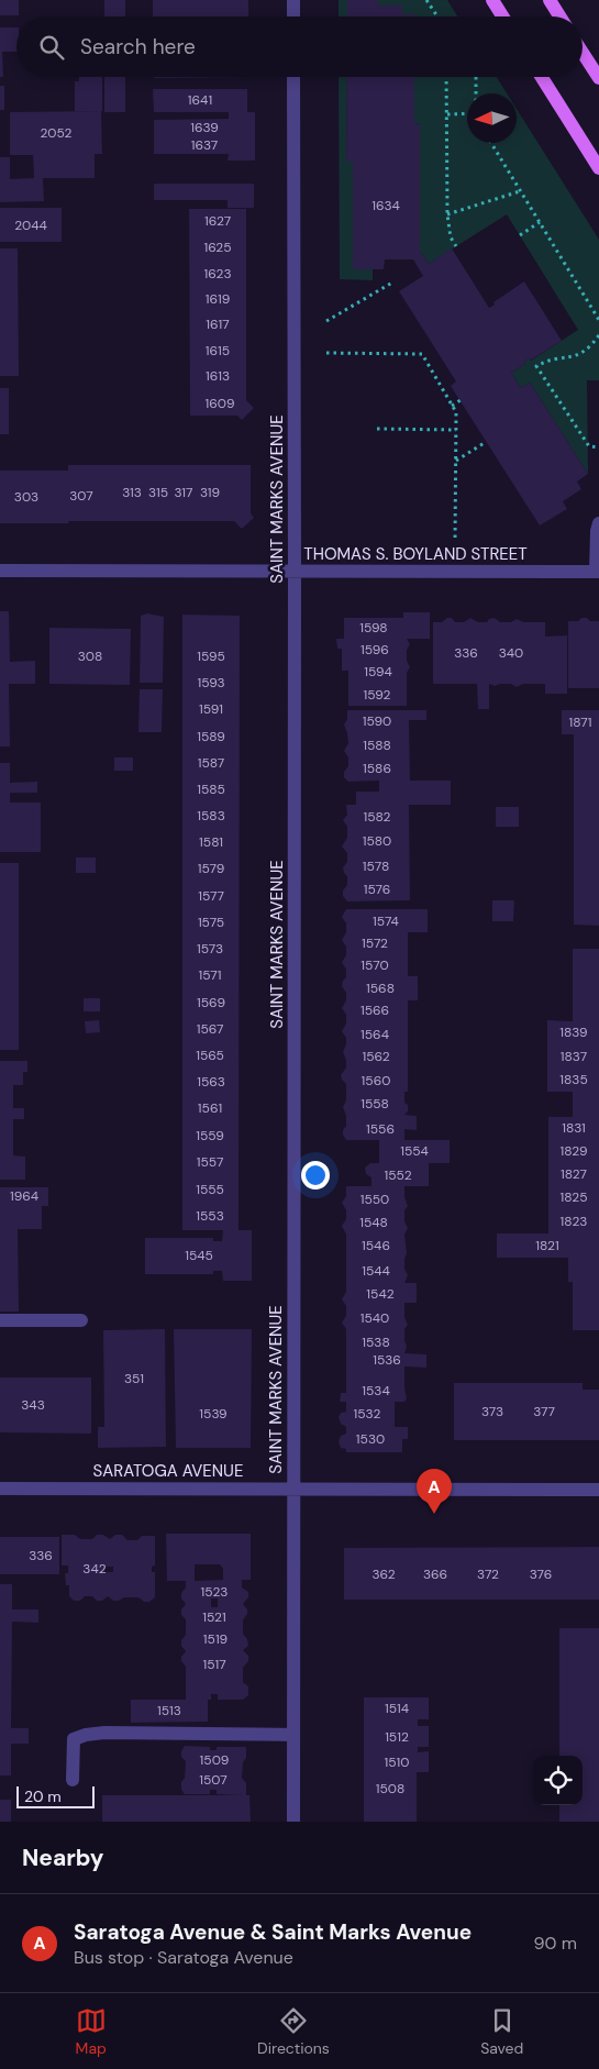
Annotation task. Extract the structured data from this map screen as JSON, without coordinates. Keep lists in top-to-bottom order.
{
  "streets": {
    "street": ["SAINT MARKS AVENUE", "THOMAS S. BOYLAND STREET", "SARATOGA AVENUE"]
  },
  "crossings": [
    ["SAINT MARKS AVENUE", "THOMAS S. BOYLAND STREET"],
    ["SAINT MARKS AVENUE", "SARATOGA AVENUE"]
  ],
  "house_numbers": [
    "1641",
    "1639",
    "2052",
    "1637",
    "1634",
    "1627",
    "2044",
    "1625",
    "1623",
    "1619",
    "1617",
    "1615",
    "1613",
    "1609",
    "313",
    "315",
    "317",
    "319",
    "307",
    "303",
    "1598",
    "1596",
    "336",
    "340",
    "308",
    "1595",
    "1594",
    "1593",
    "1592",
    "1591",
    "1590",
    "1871",
    "1589",
    "1588",
    "1587",
    "1586",
    "1585",
    "1583",
    "1582",
    "1580",
    "1581",
    "1578",
    "1579",
    "1576",
    "1577",
    "1574",
    "1575",
    "1572",
    "1573",
    "1570",
    "1571",
    "1568",
    "1569",
    "1566",
    "1567",
    "1839",
    "1564",
    "1565",
    "1562",
    "1837",
    "1835",
    "1560",
    "1563",
    "1558",
    "1561",
    "1831",
    "1556",
    "1559",
    "1554",
    "1829",
    "1557",
    "1827",
    "1552",
    "1555",
    "1964",
    "1825",
    "1550",
    "1553",
    "1823",
    "1548",
    "1546",
    "1821",
    "1545",
    "1544",
    "1542",
    "1540",
    "1538",
    "1536",
    "351",
    "1534",
    "343",
    "373",
    "377",
    "1539",
    "1532",
    "1530",
    "336",
    "342",
    "362",
    "366",
    "372",
    "376",
    "1523",
    "1521",
    "1519",
    "1517",
    "1514",
    "1513",
    "1512",
    "1509",
    "1510",
    "1507",
    "1508"
  ],
  "scale_bar": "20 m",
  "north": "left",
  "page": {
    "search": "Search here",
    "pins": "A",
    "scale": "20 m",
    "heading": "Nearby",
    "list": [
      {
        "mark": "A",
        "name": "Saratoga Avenue & Saint Marks Avenue",
        "note": "Bus stop · Saratoga Avenue",
        "value": "90 m"
      }
    ],
    "nav": ["Map", "Directions", "Saved"]
  }
}
